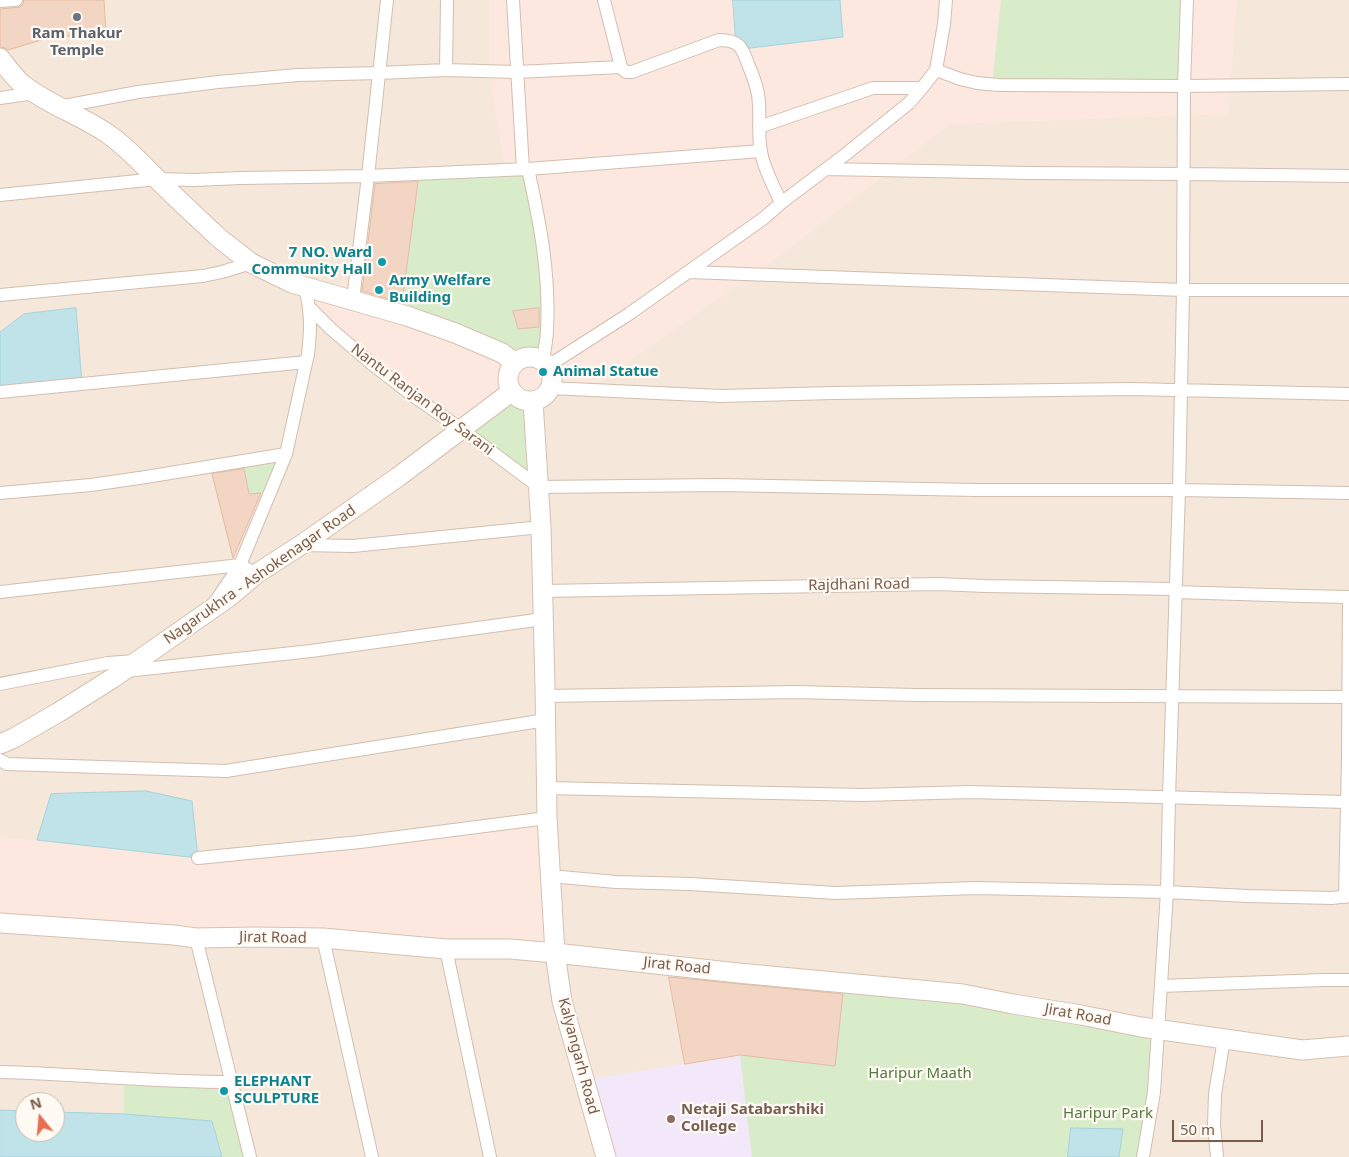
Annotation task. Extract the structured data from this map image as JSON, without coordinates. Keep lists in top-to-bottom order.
{
  "streets": {
    "main road": ["Nagarukhra - Ashokenagar Road", "Jirat Road", "Kalyangarh Road"],
    "street": ["Nantu Ranjan Roy Sarani", "Rajdhani Road"]
  },
  "crossings": [
    ["Nantu Ranjan Roy Sarani", "Nagarukhra - Ashokenagar Road"],
    ["Nantu Ranjan Roy Sarani", "Kalyangarh Road"],
    ["Nagarukhra - Ashokenagar Road", "Kalyangarh Road"],
    ["Rajdhani Road", "Kalyangarh Road"],
    ["Jirat Road", "Kalyangarh Road"]
  ],
  "parks": ["Haripur Maath", "Haripur Park"],
  "places": [
    "Ram Thakur Temple",
    "7 NO. Ward Community Hall",
    "Army Welfare Building",
    "Animal Statue",
    "ELEPHANT SCULPTURE",
    "Netaji Satabarshiki College"
  ],
  "scale_bar": "50 m",
  "north": "top"
}
